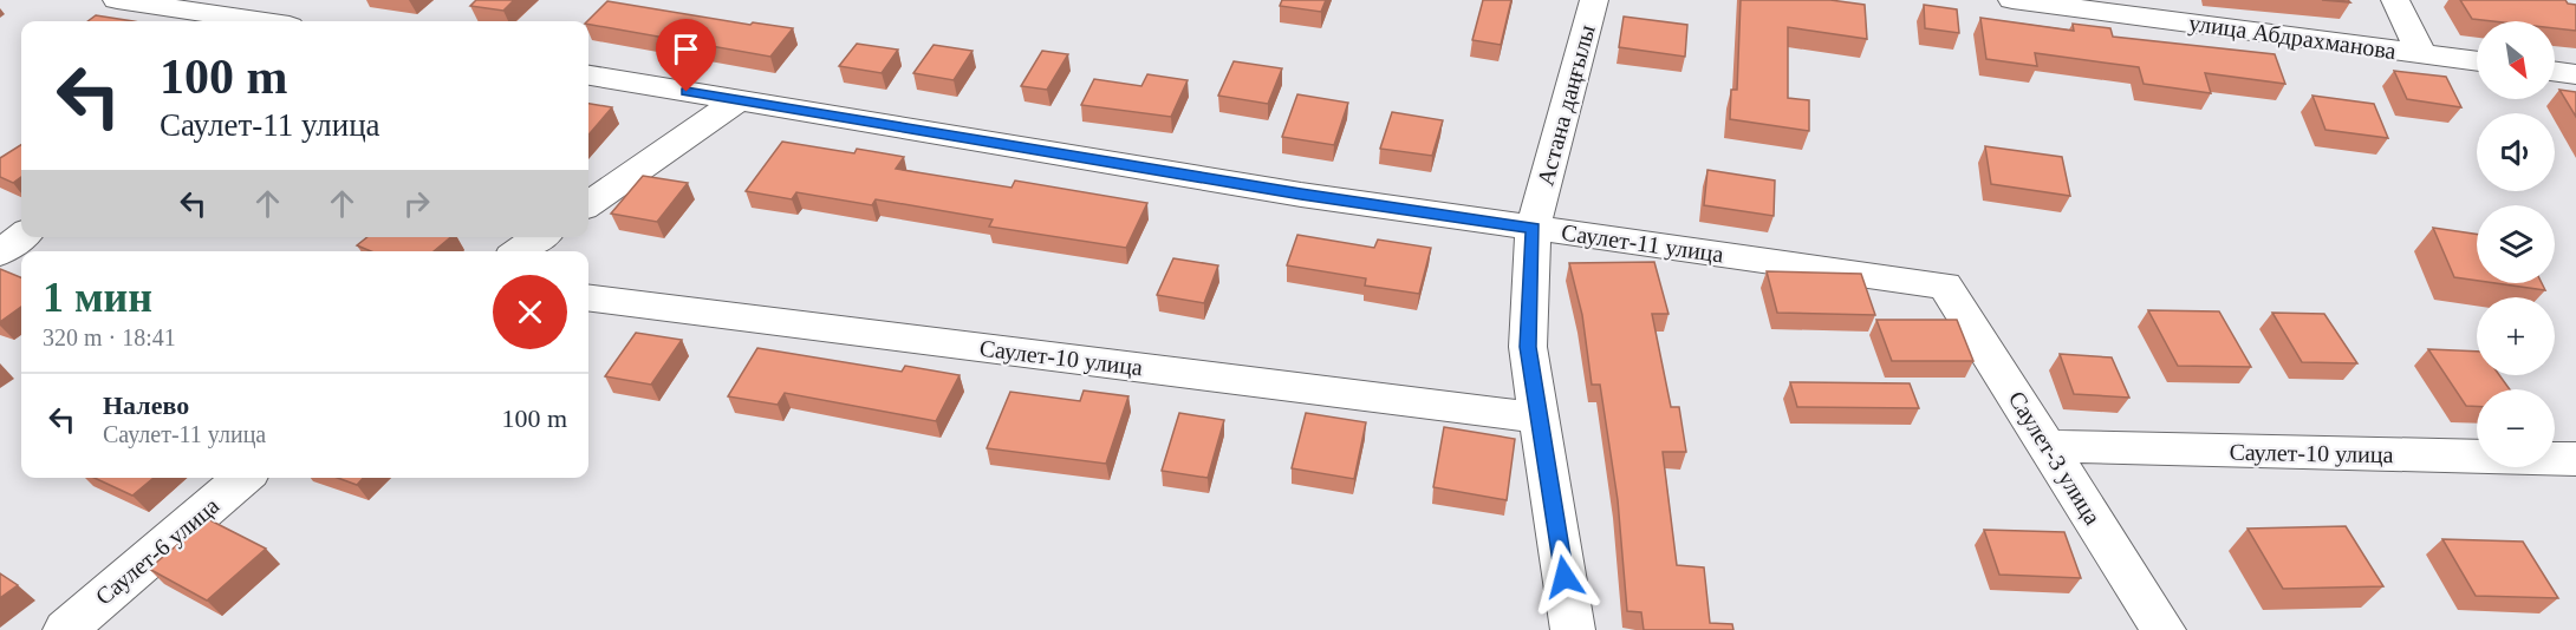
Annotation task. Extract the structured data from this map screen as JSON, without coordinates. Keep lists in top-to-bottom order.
{
  "streets": {
    "street": [
      "улица Абдрахманова",
      "Астана даңғылы",
      "Саулет-11 улица",
      "Саулет-10 улица",
      "Саулет-3 улица",
      "Саулет-6 улица"
    ]
  },
  "crossings": [
    ["Астана даңғылы", "Саулет-11 улица"],
    ["Астана даңғылы", "Саулет-10 улица"],
    ["Саулет-11 улица", "Саулет-3 улица"],
    ["Саулет-10 улица", "Саулет-3 улица"]
  ],
  "north": "bottom right",
  "page": {
    "map_buttons": ["+", "−"],
    "turn": ["100 m", "Саулет-11 улица"],
    "heading": ["1 мин", "320 m · 18:41"],
    "list": [
      {
        "name": "Налево",
        "note": "Саулет-11 улица",
        "value": "100 m"
      }
    ]
  }
}
